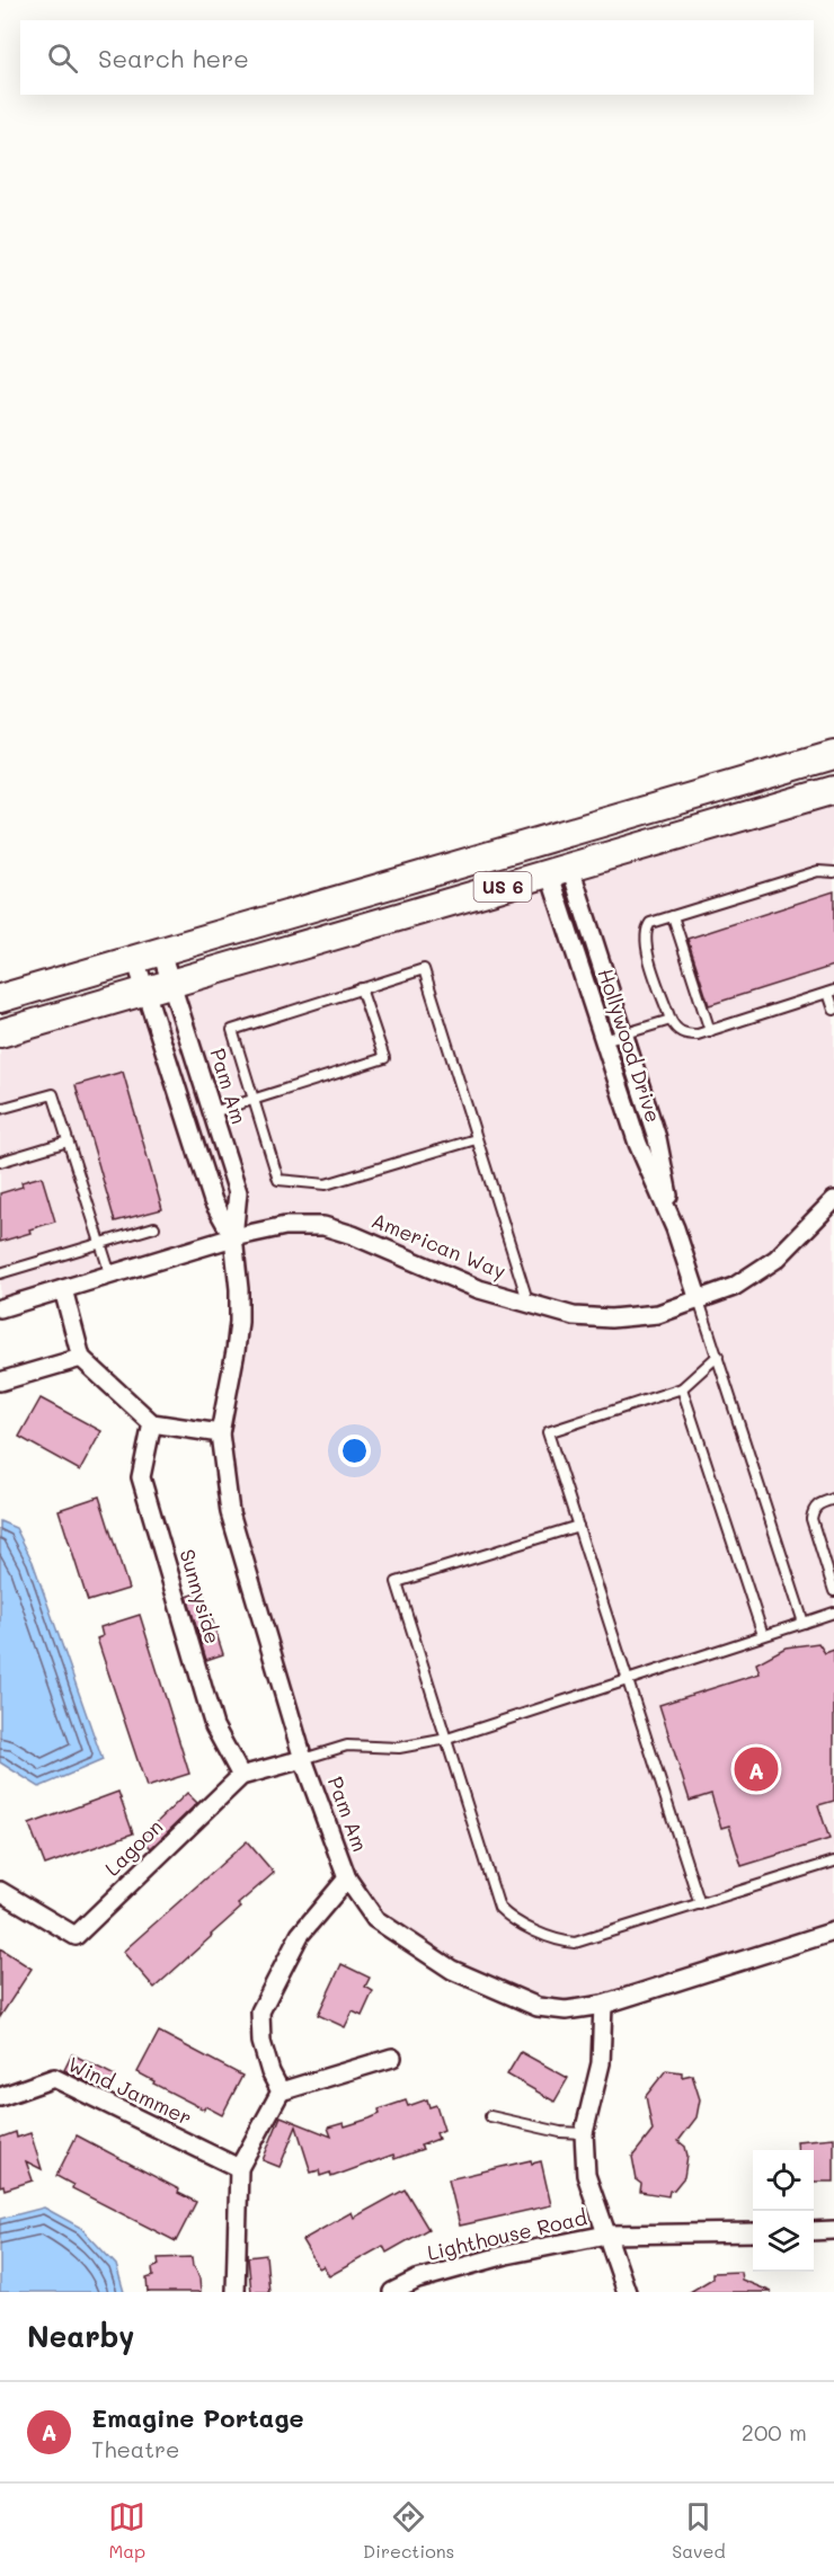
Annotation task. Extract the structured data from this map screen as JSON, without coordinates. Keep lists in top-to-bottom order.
{
  "streets": {
    "main road": ["US 6"],
    "street": [
      "Hollywood Drive",
      "Pam Am",
      "American Way",
      "Sunnyside",
      "Lagoon",
      "Wind Jammer",
      "Lighthouse Road"
    ]
  },
  "crossings": [
    ["US 6", "Hollywood Drive"],
    ["US 6", "Pam Am"],
    ["Hollywood Drive", "American Way"],
    ["Pam Am", "American Way"],
    ["Pam Am", "Lagoon"],
    ["Sunnyside", "Lagoon"]
  ],
  "page": {
    "search": "Search here",
    "pins": "A",
    "heading": "Nearby",
    "list": [
      {
        "mark": "A",
        "name": "Emagine Portage",
        "note": "Theatre",
        "value": "200 m"
      }
    ],
    "nav": ["Map", "Directions", "Saved"]
  }
}
